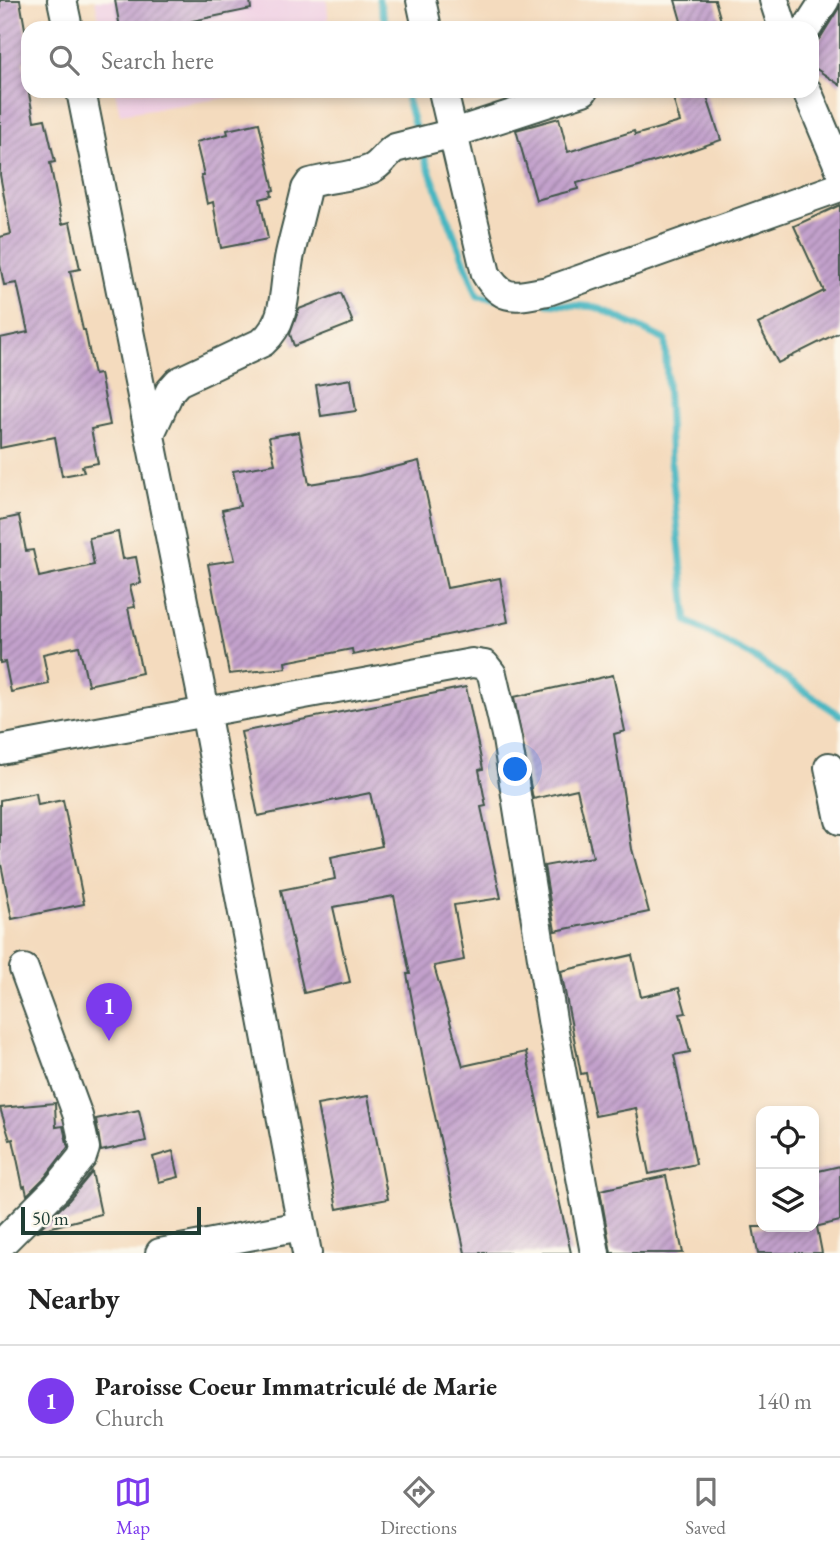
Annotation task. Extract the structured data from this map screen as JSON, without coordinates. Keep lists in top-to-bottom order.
{
  "scale_bar": "50 m",
  "page": {
    "search": "Search here",
    "pins": "1",
    "scale": "50 m",
    "heading": "Nearby",
    "list": [
      {
        "mark": "1",
        "name": "Paroisse Coeur Immatriculé de Marie",
        "note": "Church",
        "value": "140 m"
      }
    ],
    "nav": ["Map", "Directions", "Saved"]
  }
}
